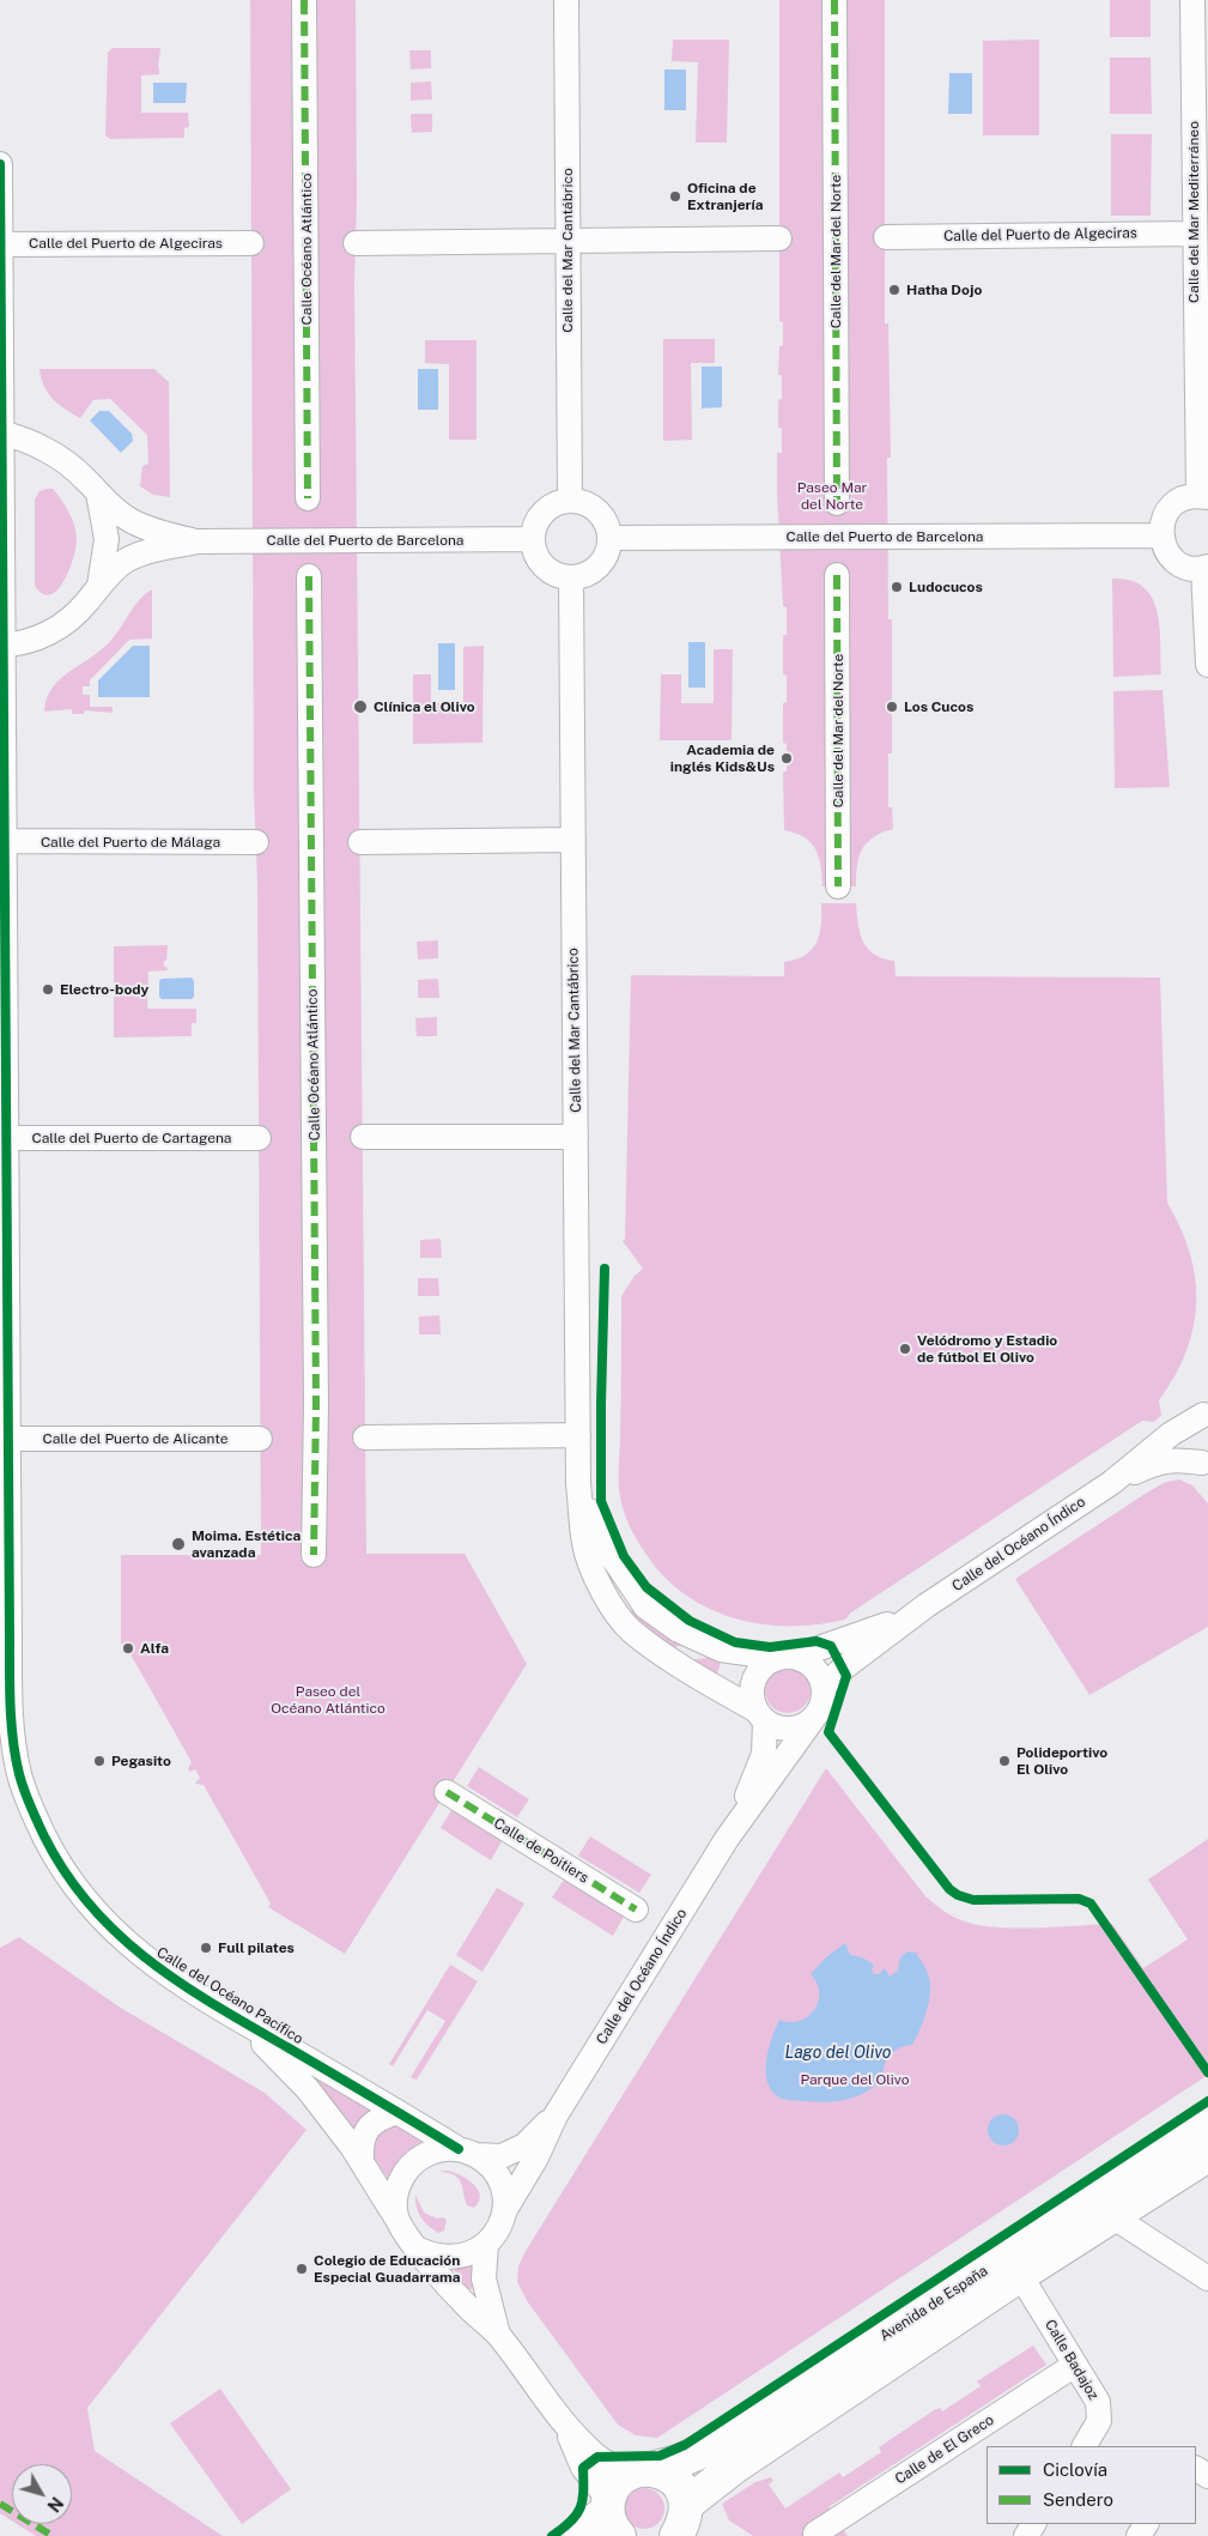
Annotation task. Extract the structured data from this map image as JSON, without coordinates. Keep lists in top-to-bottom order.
{
  "streets": {
    "main road": ["Avenida de España"],
    "street": [
      "Calle del Mar Mediterráneo",
      "Calle del Puerto de Algeciras",
      "Calle Océano Atlántico",
      "Calle del Mar Cantábrico",
      "Calle del Mar del Norte",
      "Calle del Puerto de Barcelona",
      "Calle del Puerto de Málaga",
      "Calle del Puerto de Cartagena",
      "Calle del Puerto de Alicante",
      "Calle del Océano Índico",
      "Calle de Poitiers",
      "Calle del Océano Pacífico",
      "Calle Badajoz",
      "Calle de El Greco"
    ]
  },
  "crossings": [
    ["Calle del Mar Mediterráneo", "Calle del Puerto de Algeciras"],
    ["Calle del Puerto de Algeciras", "Calle del Océano Pacífico"],
    ["Calle del Mar Cantábrico", "Calle del Puerto de Barcelona"],
    ["Calle del Mar Cantábrico", "Calle del Océano Índico"],
    ["Calle del Puerto de Barcelona", "Calle del Océano Pacífico"],
    ["Calle del Puerto de Málaga", "Calle del Océano Pacífico"],
    ["Calle del Puerto de Cartagena", "Calle del Océano Pacífico"],
    ["Calle del Puerto de Alicante", "Calle del Océano Pacífico"],
    ["Calle del Océano Índico", "Calle del Océano Pacífico"],
    ["Avenida de España", "Calle Badajoz"],
    ["Calle Badajoz", "Calle de El Greco"]
  ],
  "water": ["Lago del Olivo"],
  "parks": ["Paseo Mar del Norte", "Paseo del Océano Atlántico", "Parque del Olivo"],
  "places": [
    "Oficina de Extranjería",
    "Hatha Dojo",
    "Ludocucos",
    "Clínica el Olivo",
    "Los Cucos",
    "Academia de inglés Kids&Us",
    "Electro-body",
    "Velódromo y Estadio de fútbol El Olivo",
    "Moima. Estética avanzada",
    "Alfa",
    "Pegasito",
    "Polideportivo El Olivo",
    "Full pilates",
    "Colegio de Educación Especial Guadarrama"
  ],
  "legend": ["Ciclovía", "Sendero"],
  "north": "bottom right"
}
